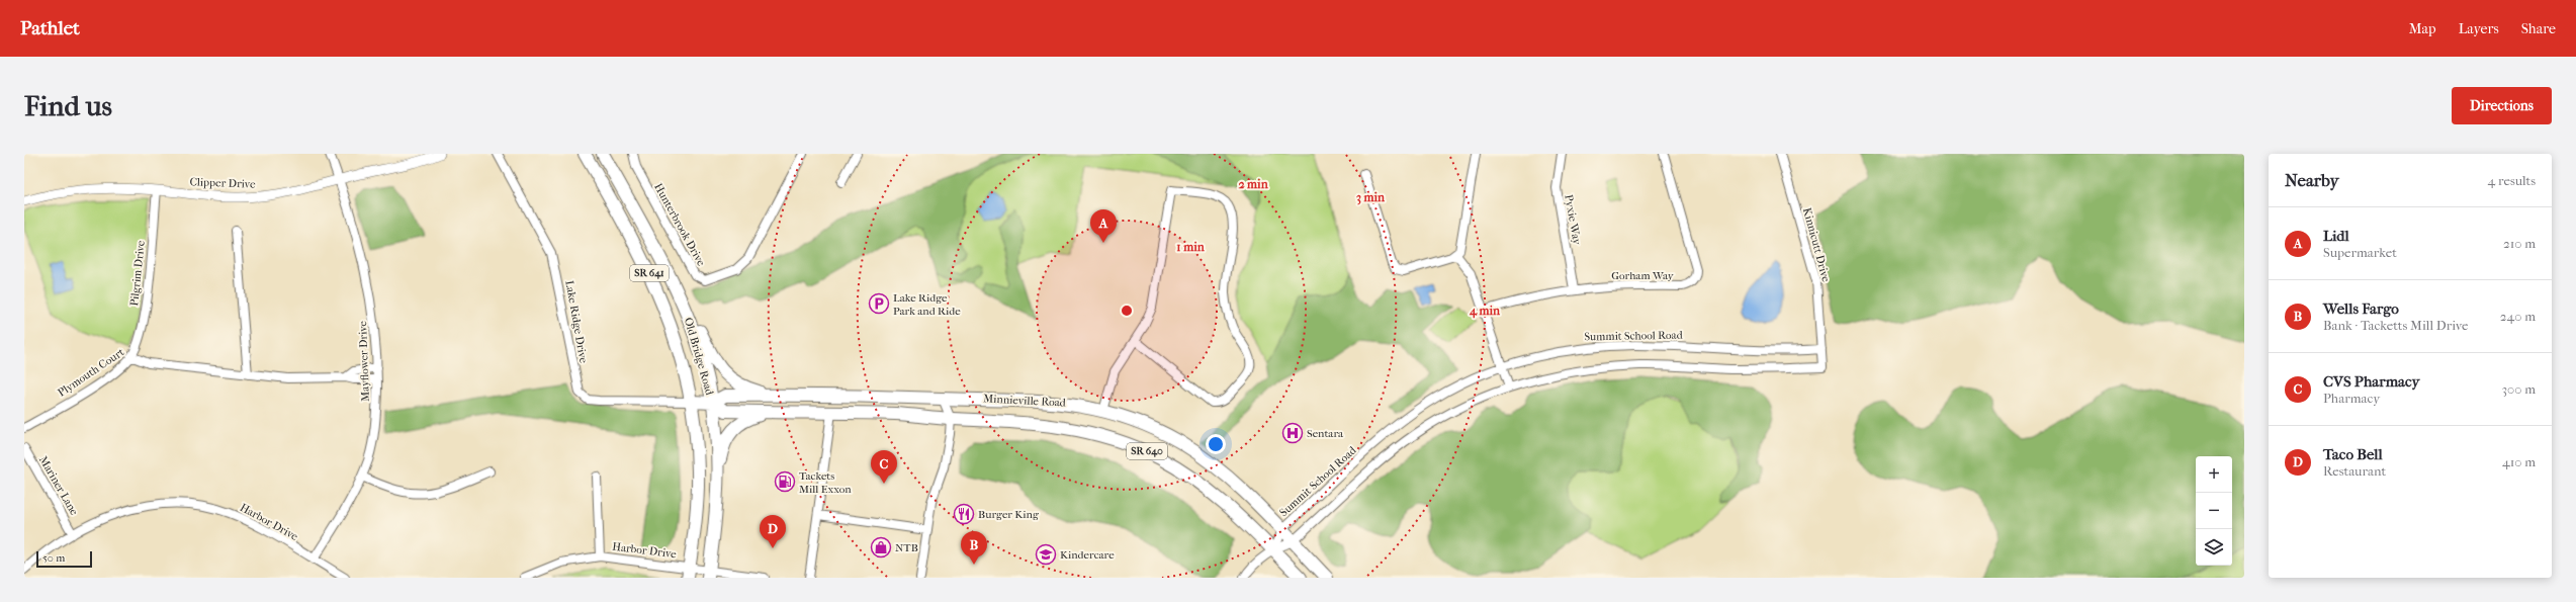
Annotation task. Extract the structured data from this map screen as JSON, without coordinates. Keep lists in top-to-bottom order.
{
  "streets": {
    "main road": [
      "SR 641",
      "Old Bridge Road",
      "Minnieville Road",
      "SR 640"
    ],
    "street": [
      "Clipper Drive",
      "Pyxie Way",
      "Hunterbrook Drive",
      "Kinnicutt Drive",
      "Pilgrim Drive",
      "Gorham Way",
      "Lake Ridge Drive",
      "Summit School Road",
      "Mayflower Drive",
      "Plymouth Court",
      "Mariner Lane",
      "Harbor Drive"
    ]
  },
  "crossings": [
    ["Clipper Drive", "Pilgrim Drive"],
    ["Clipper Drive", "Mayflower Drive"],
    ["Pyxie Way", "Gorham Way"],
    ["Kinnicutt Drive", "Summit School Road"],
    ["Pilgrim Drive", "Plymouth Court"],
    ["Lake Ridge Drive", "Old Bridge Road"],
    ["Lake Ridge Drive", "Minnieville Road"],
    ["Summit School Road", "Minnieville Road"],
    ["Old Bridge Road", "Minnieville Road"],
    ["Old Bridge Road", "Harbor Drive"],
    ["Mayflower Drive", "Plymouth Court"],
    ["Mayflower Drive", "Harbor Drive"],
    ["Mariner Lane", "Harbor Drive"]
  ],
  "places": {
    "parking": ["Lake Ridge Park and Ride"],
    "hospital": ["Sentara"],
    "fuel station": ["Tackets Mill Exxon"],
    "restaurant": ["Burger King"],
    "shop": ["NTB"],
    "school or university": ["Kindercare"]
  },
  "scale_bar": "50 m",
  "page": {
    "header": "Pathlet",
    "nav": ["Map", "Layers", "Share"],
    "buttons": "Directions",
    "title": "Find us",
    "heading": ["Nearby", "4 results"],
    "list": [
      {
        "mark": "A",
        "name": "Lidl",
        "note": "Supermarket",
        "value": "210 m"
      },
      {
        "mark": "B",
        "name": "Wells Fargo",
        "note": "Bank · Tacketts Mill Drive",
        "value": "240 m"
      },
      {
        "mark": "C",
        "name": "CVS Pharmacy",
        "note": "Pharmacy",
        "value": "300 m"
      },
      {
        "mark": "D",
        "name": "Taco Bell",
        "note": "Restaurant",
        "value": "410 m"
      }
    ],
    "pins": [
      "A",
      "C",
      "D",
      "B"
    ],
    "map_buttons": ["+", "−"],
    "scale": "50 m"
  },
  "rings": [
    "2 min",
    "3 min",
    "1 min",
    "4 min"
  ]
}
